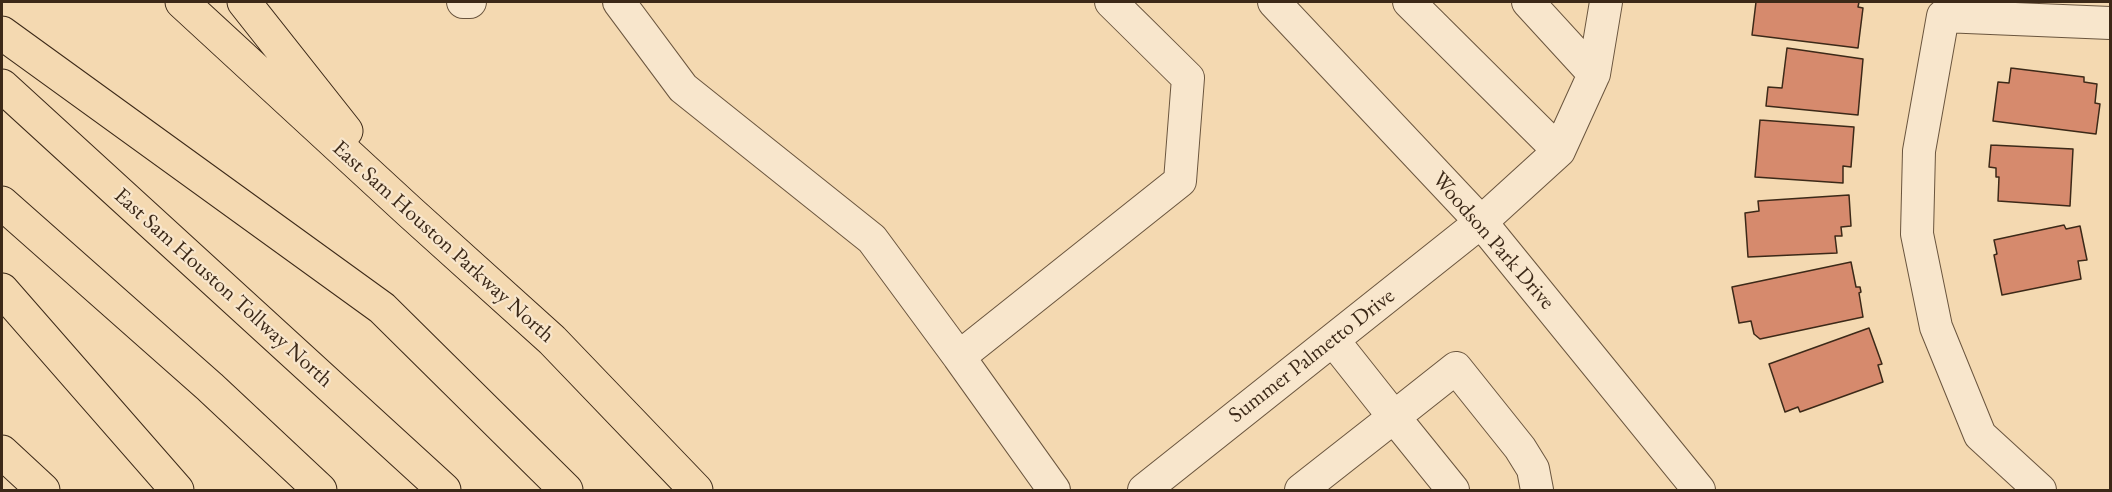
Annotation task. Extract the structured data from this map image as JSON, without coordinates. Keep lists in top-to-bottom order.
{
  "streets": {
    "main road": ["East Sam Houston Parkway North", "East Sam Houston Tollway North"],
    "street": ["Woodson Park Drive", "Summer Palmetto Drive"]
  },
  "crossings": [
    ["Woodson Park Drive", "Summer Palmetto Drive"]
  ]
}
